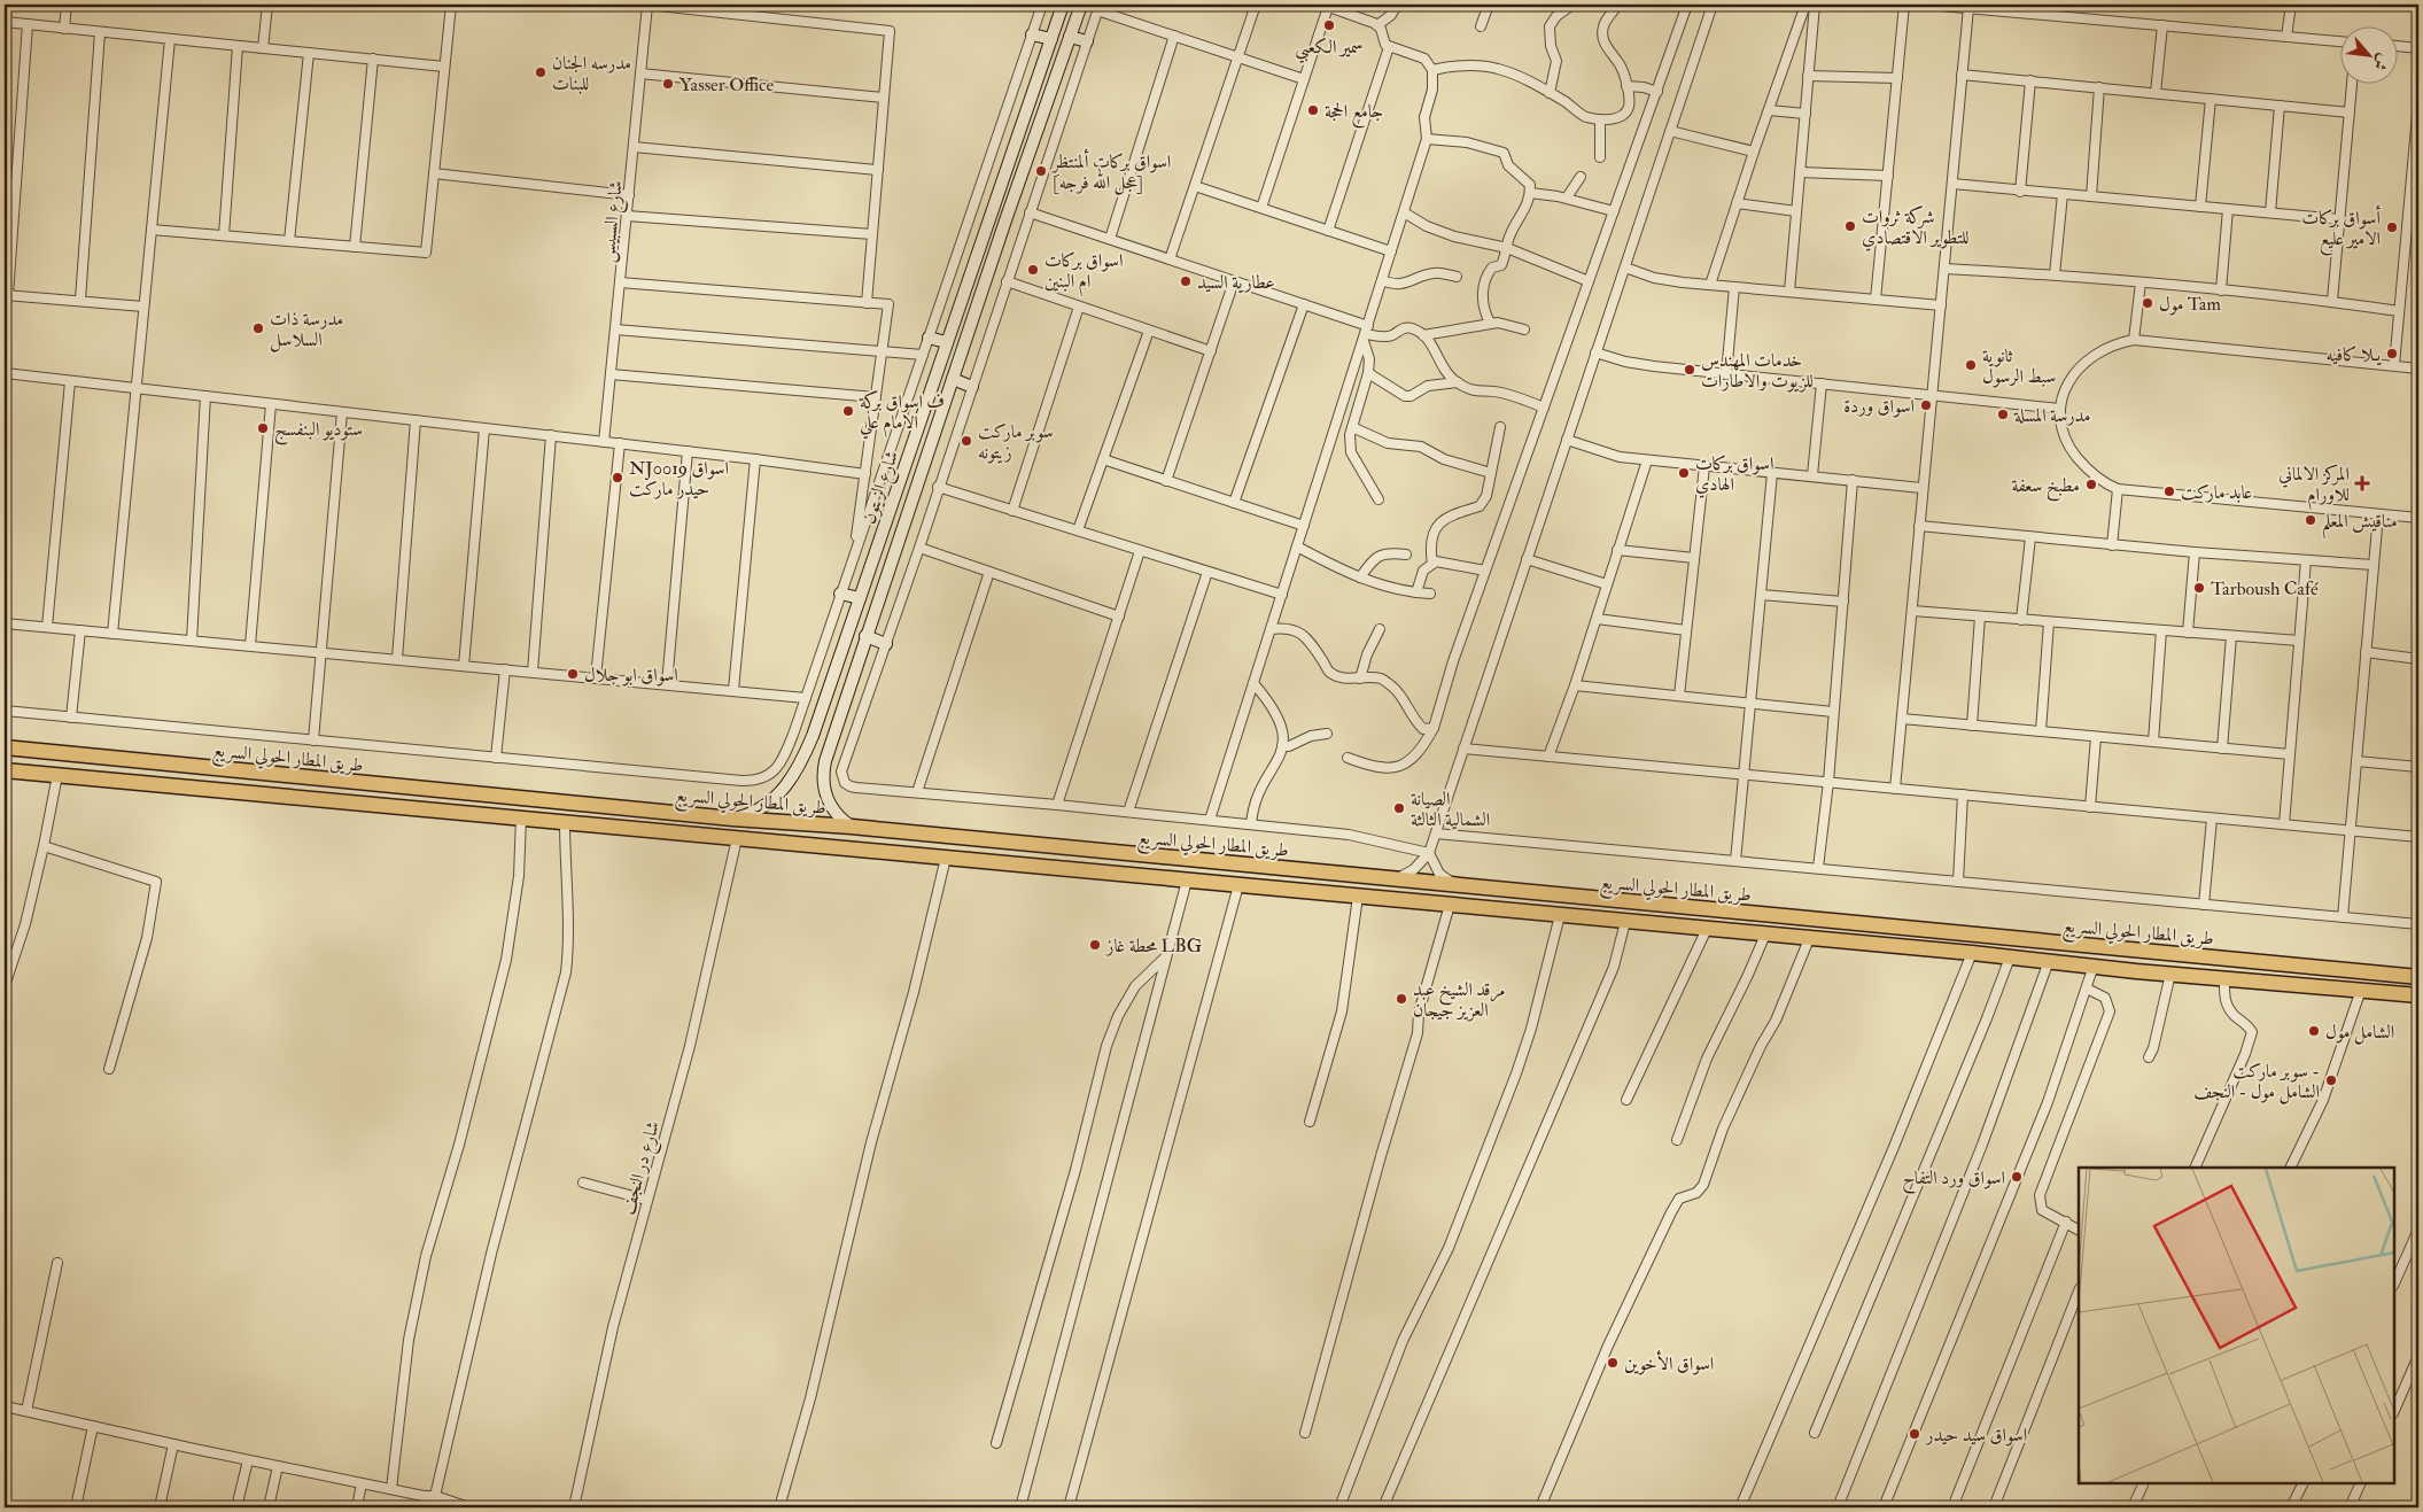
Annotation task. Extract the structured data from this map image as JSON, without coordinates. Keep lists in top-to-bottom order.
{
  "streets": {
    "highway": ["طريق المطار الحولي السريع"],
    "main road": ["شارع الزيتون"],
    "street": ["شارع السبيس", "شارع در النجف"]
  },
  "crossings": [
    ["شارع الزيتون", "طريق المطار الحولي السريع"],
    ["طريق المطار الحولي السريع", "شارع در النجف"]
  ],
  "places": {
    "other": [
      "سمير الكعبي",
      "مدرسه الجنان للبنات",
      "Yasser Office",
      "جامع الحجة",
      "اسواق بركات ألمنتظر [عجل الله فرجه]",
      "شركة ثروات للتطوير الاقتصادي",
      "أسواق بركات الامير عليع",
      "اسواق بركات ام البنين",
      "عطارية السيد",
      "مول Tam",
      "مدرسة ذات السلاسل",
      "يـلا كافيه",
      "ثانوية سبط الرسول",
      "خدمات المهندس للزيوت والاطارات",
      "اسواق وردة",
      "ف اسواق بركة الامام علي",
      "مدرسة المسلة",
      "ستوديو البنفسج",
      "سوبر ماركت زيتونه",
      "اسواق بركات الهادي",
      "NJ0019 اسواق حيدر ماركت",
      "مطبخ سعفة",
      "عابد ماركت",
      "مناقيش المعلم",
      "Tarboush Café",
      "اسواق ابو جلال",
      "الصيانة الشمالية الثالثة",
      "محطة غاز LBG",
      "مرقد الشيخ عبد العزيز جيجان",
      "الشامل مول",
      "سوبر ماركت - الشامل مول - النجف",
      "اسواق ورد التفاح",
      "اسواق الأخوين",
      "اسواق سيد حيدر"
    ],
    "health": ["المركز الالماني للاورام"]
  },
  "north": "bottom right"
}
